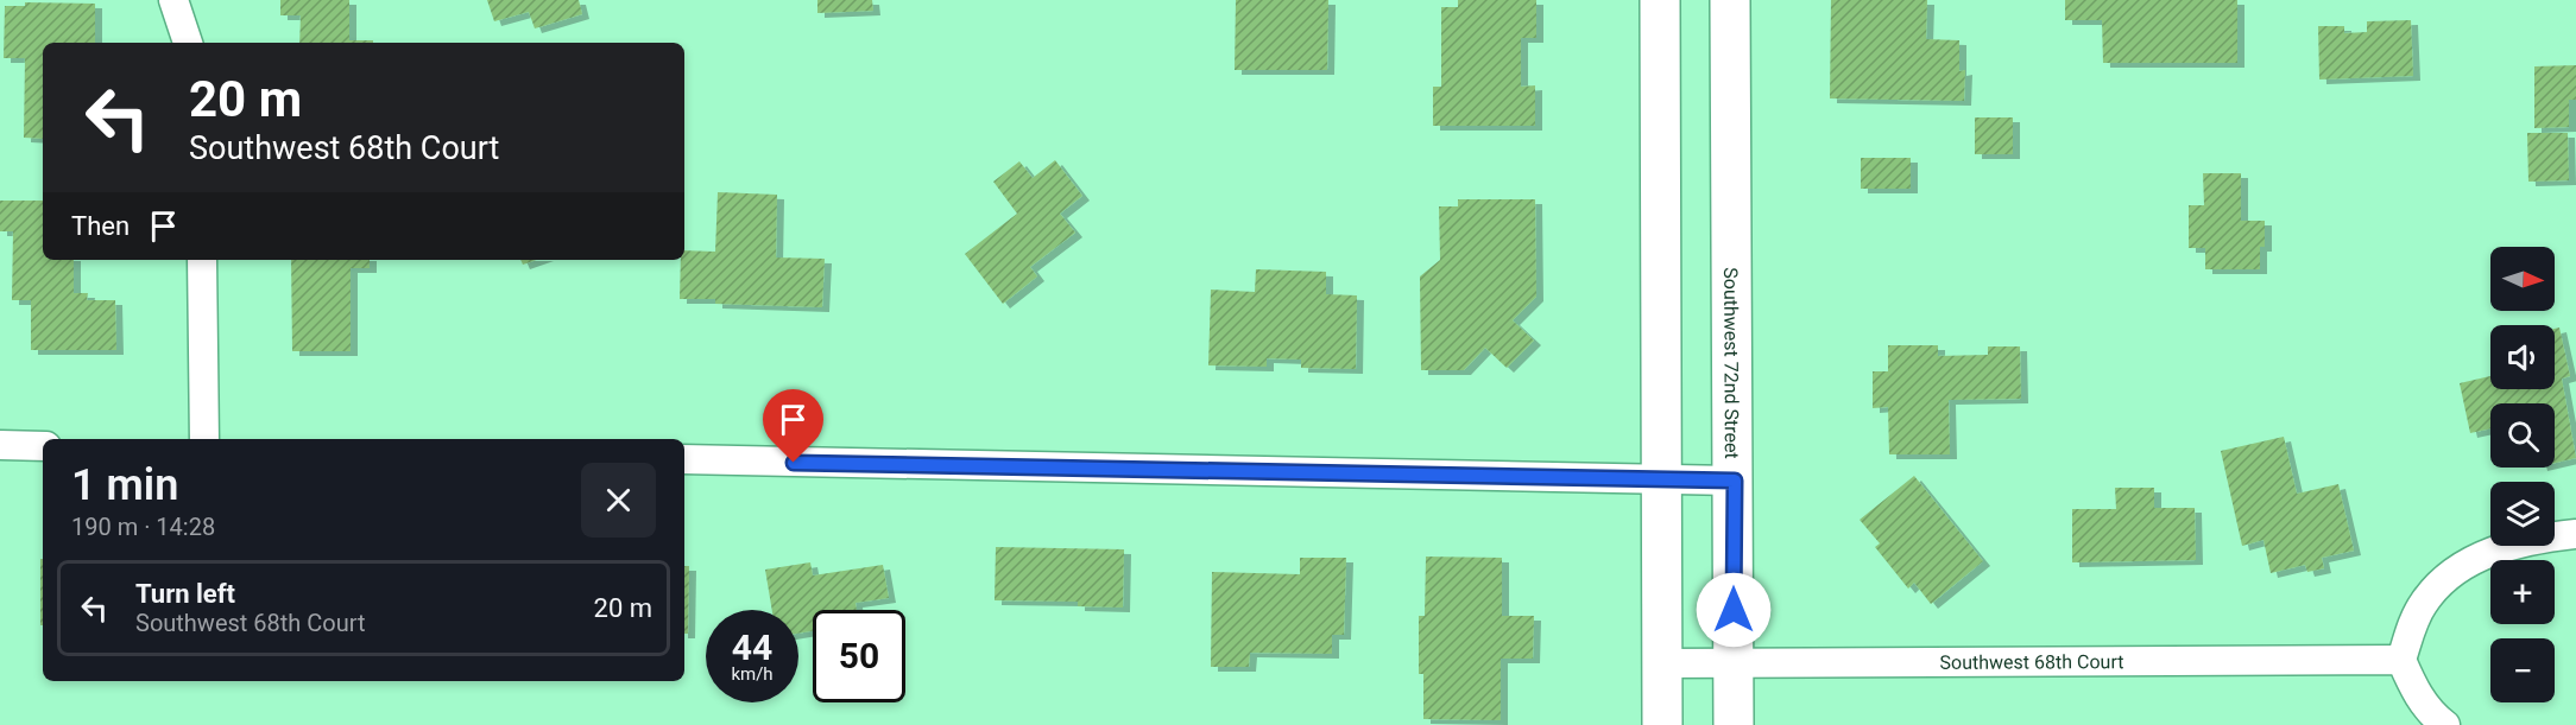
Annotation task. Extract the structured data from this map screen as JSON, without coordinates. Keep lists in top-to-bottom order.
{
  "streets": {
    "main road": ["Southwest 72nd Street"],
    "street": ["Southwest 68th Court"]
  },
  "crossings": [
    ["Southwest 72nd Street", "Southwest 68th Court"]
  ],
  "north": "right",
  "page": {
    "turn": ["20 m", "Southwest 68th Court"],
    "then": "Then",
    "map_buttons": ["+", "−"],
    "heading": ["1 min", "190 m · 14:28"],
    "list": [
      {
        "name": "Turn left",
        "note": "Southwest 68th Court",
        "value": "20 m"
      }
    ],
    "speed": "44 km/h",
    "limit": "50"
  }
}
